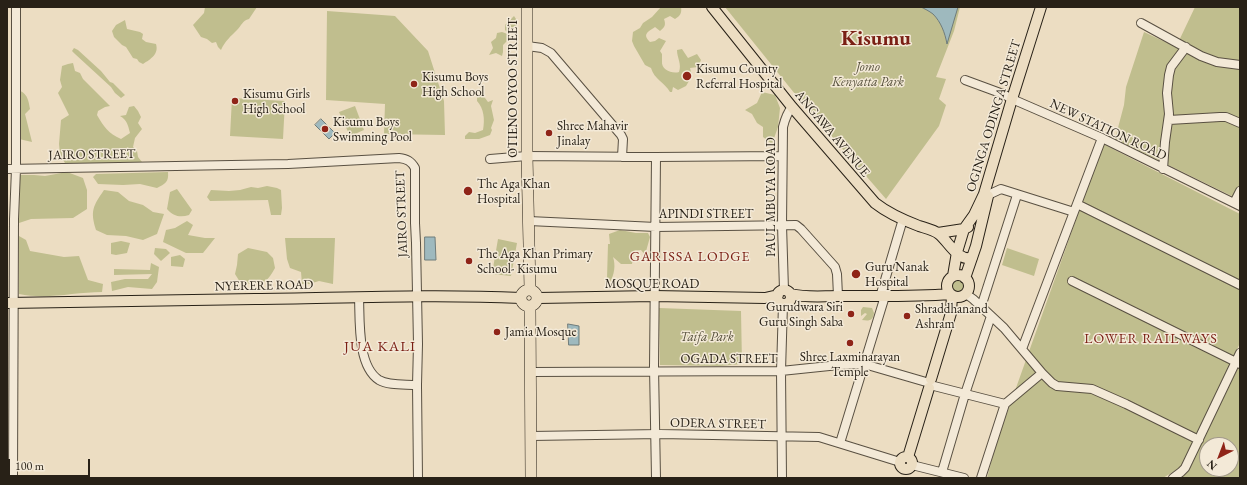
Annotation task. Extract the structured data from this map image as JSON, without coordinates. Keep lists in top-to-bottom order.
{
  "streets": {
    "highway": ["OTIENO OYOO STREET"],
    "main road": [
      "OGINGA ODINGA STREET",
      "ANGAWA AVENUE",
      "MOSQUE ROAD",
      "NYERERE ROAD"
    ],
    "street": [
      "NEW STATION ROAD",
      "JAIRO STREET",
      "PAUL MBUYA ROAD",
      "APINDI STREET",
      "OGADA STREET",
      "ODERA STREET"
    ]
  },
  "crossings": [
    ["OTIENO OYOO STREET", "APINDI STREET"],
    ["OTIENO OYOO STREET", "MOSQUE ROAD"],
    ["OTIENO OYOO STREET", "NYERERE ROAD"],
    ["OGINGA ODINGA STREET", "NEW STATION ROAD"],
    ["OGINGA ODINGA STREET", "ANGAWA AVENUE"],
    ["OGINGA ODINGA STREET", "MOSQUE ROAD"],
    ["ANGAWA AVENUE", "PAUL MBUYA ROAD"],
    ["JAIRO STREET", "NYERERE ROAD"],
    ["PAUL MBUYA ROAD", "APINDI STREET"],
    ["PAUL MBUYA ROAD", "MOSQUE ROAD"],
    ["PAUL MBUYA ROAD", "OGADA STREET"],
    ["PAUL MBUYA ROAD", "ODERA STREET"],
    ["APINDI STREET", "MOSQUE ROAD"],
    ["MOSQUE ROAD", "NYERERE ROAD"]
  ],
  "districts": [
    "Kisumu",
    "GARISSA LODGE",
    "LOWER RAILWAYS",
    "JUA KALI"
  ],
  "parks": ["Jomo Kenyatta Park", "Taifa Park"],
  "places": [
    "Kisumu County Referral Hospital",
    "Kisumu Boys High School",
    "Kisumu Girls High School",
    "Kisumu Boys Swimming Pool",
    "Shree Mahavir Jinalay",
    "The Aga Khan Hospital",
    "The Aga Khan Primary School- Kisumu",
    "Guru Nanak Hospital",
    "Gurudwara Siri Guru Singh Saba",
    "Shraddhanand Ashram",
    "Jamia Mosque",
    "Shree Laxminarayan Temple"
  ],
  "scale_bar": "100 m",
  "north": "bottom left"
}
